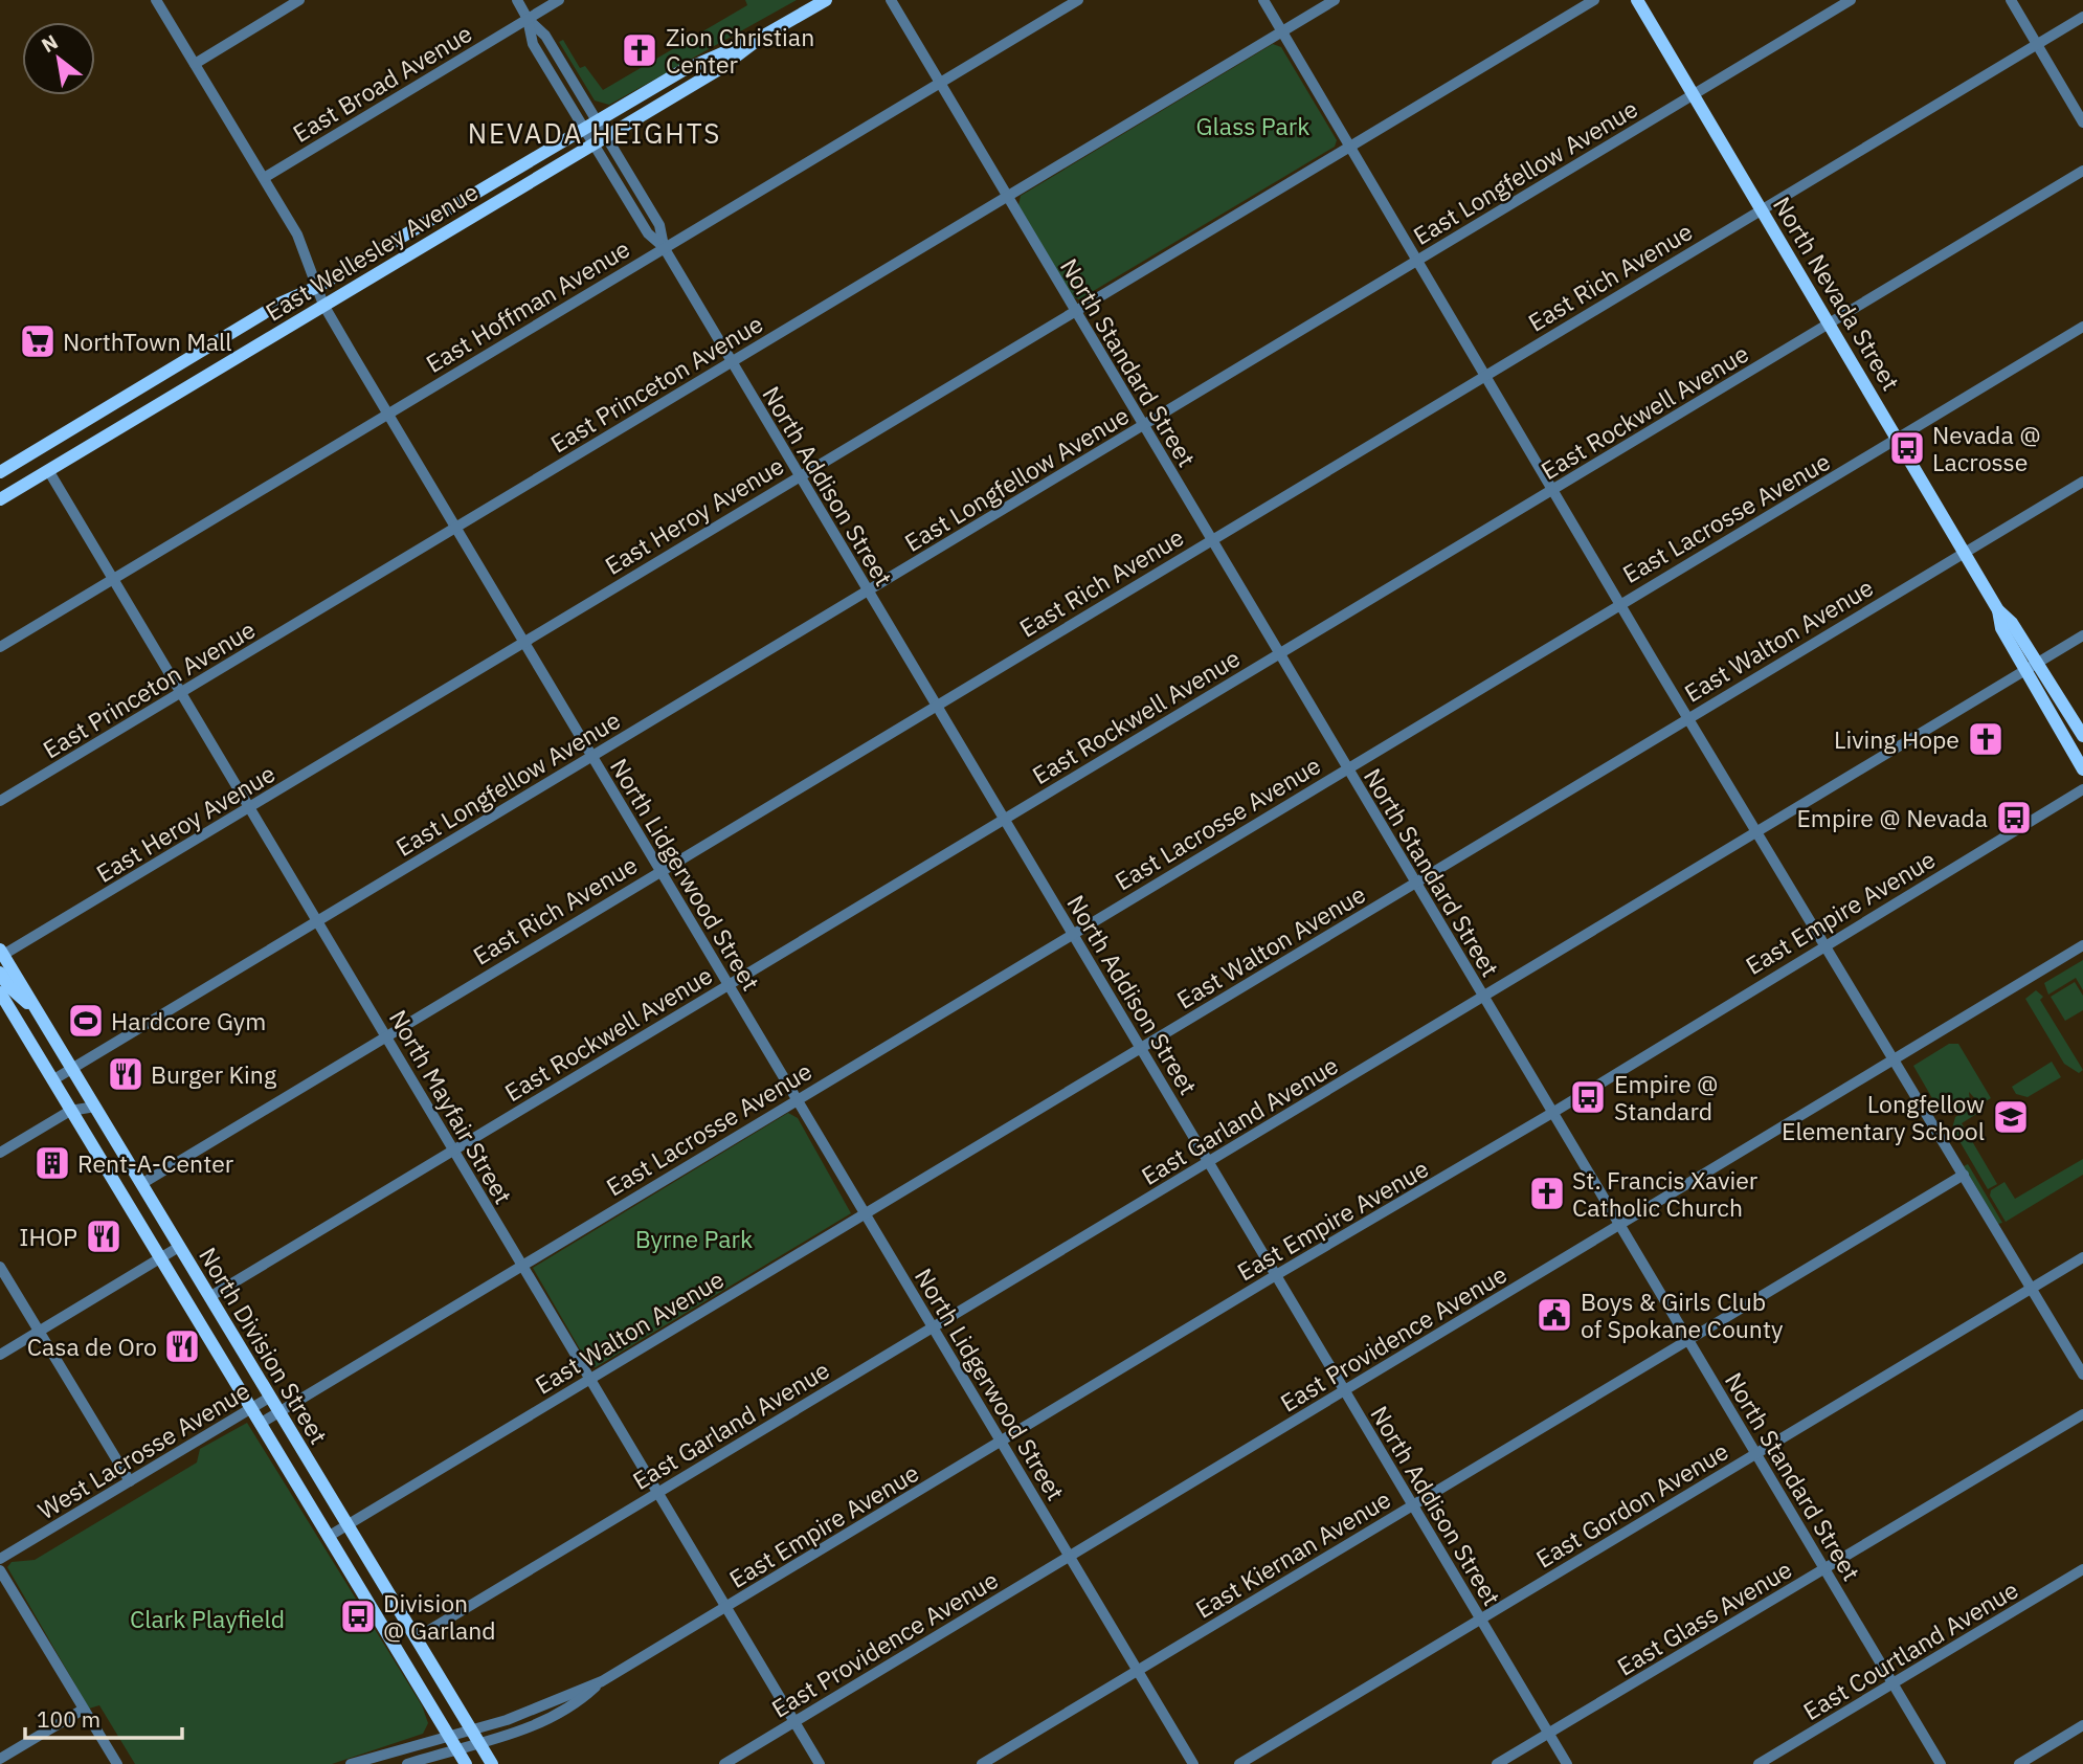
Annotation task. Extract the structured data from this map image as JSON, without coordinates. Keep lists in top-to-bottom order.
{
  "streets": {
    "main road": ["East Wellesley Avenue", "North Nevada Street", "North Division Street"],
    "street": [
      "East Broad Avenue",
      "East Longfellow Avenue",
      "East Rich Avenue",
      "East Hoffman Avenue",
      "North Standard Street",
      "East Princeton Avenue",
      "East Rockwell Avenue",
      "North Addison Street",
      "East Heroy Avenue",
      "East Lacrosse Avenue",
      "East Walton Avenue",
      "North Lidgerwood Street",
      "East Empire Avenue",
      "North Mayfair Street",
      "East Garland Avenue",
      "East Providence Avenue",
      "West Lacrosse Avenue",
      "East Gordon Avenue",
      "East Kiernan Avenue",
      "East Glass Avenue",
      "East Courtland Avenue"
    ]
  },
  "crossings": [
    ["East Broad Avenue", "North Addison Street"],
    ["East Broad Avenue", "North Lidgerwood Street"],
    ["East Longfellow Avenue", "North Nevada Street"],
    ["East Longfellow Avenue", "North Standard Street"],
    ["East Longfellow Avenue", "North Addison Street"],
    ["East Longfellow Avenue", "North Lidgerwood Street"],
    ["East Longfellow Avenue", "North Mayfair Street"],
    ["East Longfellow Avenue", "North Division Street"],
    ["East Wellesley Avenue", "North Addison Street"],
    ["East Wellesley Avenue", "North Lidgerwood Street"],
    ["East Wellesley Avenue", "North Mayfair Street"],
    ["East Rich Avenue", "North Nevada Street"],
    ["East Rich Avenue", "North Standard Street"],
    ["East Rich Avenue", "North Addison Street"],
    ["East Rich Avenue", "North Lidgerwood Street"],
    ["East Rich Avenue", "North Mayfair Street"],
    ["East Rich Avenue", "North Division Street"],
    ["North Nevada Street", "East Rockwell Avenue"],
    ["North Nevada Street", "East Lacrosse Avenue"],
    ["North Nevada Street", "East Walton Avenue"],
    ["North Nevada Street", "East Garland Avenue"],
    ["East Hoffman Avenue", "North Standard Street"],
    ["East Hoffman Avenue", "North Addison Street"],
    ["East Hoffman Avenue", "North Lidgerwood Street"],
    ["East Hoffman Avenue", "North Mayfair Street"],
    ["North Standard Street", "East Princeton Avenue"],
    ["North Standard Street", "East Rockwell Avenue"],
    ["North Standard Street", "East Heroy Avenue"],
    ["North Standard Street", "East Lacrosse Avenue"],
    ["North Standard Street", "East Walton Avenue"],
    ["North Standard Street", "East Empire Avenue"],
    ["North Standard Street", "East Garland Avenue"],
    ["North Standard Street", "East Providence Avenue"],
    ["North Standard Street", "East Gordon Avenue"],
    ["North Standard Street", "East Kiernan Avenue"],
    ["North Standard Street", "East Glass Avenue"],
    ["North Standard Street", "East Courtland Avenue"],
    ["East Princeton Avenue", "North Addison Street"],
    ["East Princeton Avenue", "North Lidgerwood Street"],
    ["East Princeton Avenue", "North Mayfair Street"],
    ["East Rockwell Avenue", "North Addison Street"],
    ["East Rockwell Avenue", "North Lidgerwood Street"],
    ["East Rockwell Avenue", "North Mayfair Street"],
    ["East Rockwell Avenue", "North Division Street"],
    ["North Addison Street", "East Heroy Avenue"],
    ["North Addison Street", "East Lacrosse Avenue"],
    ["North Addison Street", "East Walton Avenue"],
    ["North Addison Street", "East Empire Avenue"],
    ["North Addison Street", "East Garland Avenue"],
    ["North Addison Street", "East Providence Avenue"],
    ["North Addison Street", "East Gordon Avenue"],
    ["North Addison Street", "East Kiernan Avenue"],
    ["North Addison Street", "East Glass Avenue"],
    ["East Heroy Avenue", "North Lidgerwood Street"],
    ["East Heroy Avenue", "North Mayfair Street"],
    ["East Heroy Avenue", "North Division Street"],
    ["East Lacrosse Avenue", "North Lidgerwood Street"],
    ["East Lacrosse Avenue", "North Mayfair Street"],
    ["East Lacrosse Avenue", "North Division Street"],
    ["East Walton Avenue", "North Lidgerwood Street"],
    ["East Walton Avenue", "North Mayfair Street"],
    ["East Walton Avenue", "North Division Street"],
    ["North Lidgerwood Street", "East Empire Avenue"],
    ["North Lidgerwood Street", "East Garland Avenue"],
    ["North Lidgerwood Street", "East Providence Avenue"],
    ["North Lidgerwood Street", "East Kiernan Avenue"],
    ["East Empire Avenue", "North Mayfair Street"],
    ["East Empire Avenue", "North Division Street"],
    ["North Mayfair Street", "East Garland Avenue"],
    ["North Mayfair Street", "East Providence Avenue"],
    ["East Garland Avenue", "North Division Street"],
    ["North Division Street", "West Lacrosse Avenue"]
  ],
  "districts": ["NEVADA HEIGHTS"],
  "parks": ["Glass Park", "Byrne Park", "Clark Playfield"],
  "places": {
    "church": ["Zion Christian Center", "Living Hope", "St. Francis Xavier Catholic Church"],
    "supermarket": ["NorthTown Mall"],
    "bus stop": [
      "Nevada @ Lacrosse",
      "Empire @ Nevada",
      "Empire @ Standard",
      "Division @ Garland"
    ],
    "sports": ["Hardcore Gym"],
    "restaurant": ["Burger King", "IHOP", "Casa de Oro"],
    "school or university": ["Longfellow Elementary School"],
    "building": ["Rent-A-Center"],
    "public building": ["Boys & Girls Club of Spokane County"]
  },
  "scale_bar": "100 m",
  "north": "top left"
}
